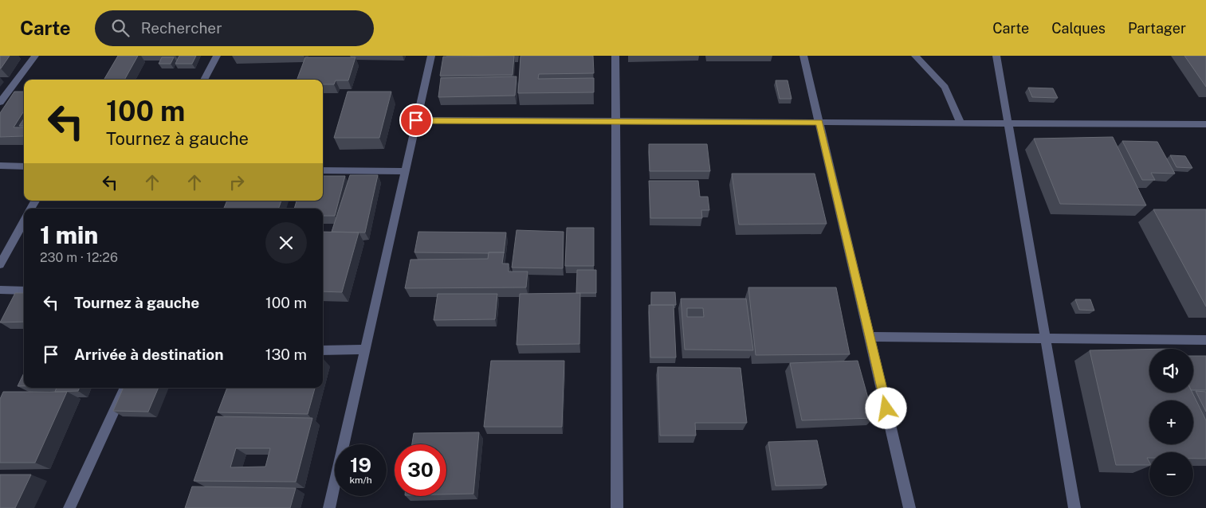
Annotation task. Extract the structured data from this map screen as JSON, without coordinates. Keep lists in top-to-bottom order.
{
  "page": {
    "header": "Carte",
    "search": "Rechercher",
    "nav": ["Carte", "Calques", "Partager"],
    "turn": ["100 m", "Tournez à gauche"],
    "heading": ["1 min", "230 m · 12:26"],
    "list": [
      {
        "name": "Tournez à gauche",
        "value": "100 m"
      },
      {
        "name": "Arrivée à destination",
        "value": "130 m"
      }
    ],
    "map_buttons": ["+", "−"],
    "speed": "19 km/h",
    "limit": "30"
  }
}
